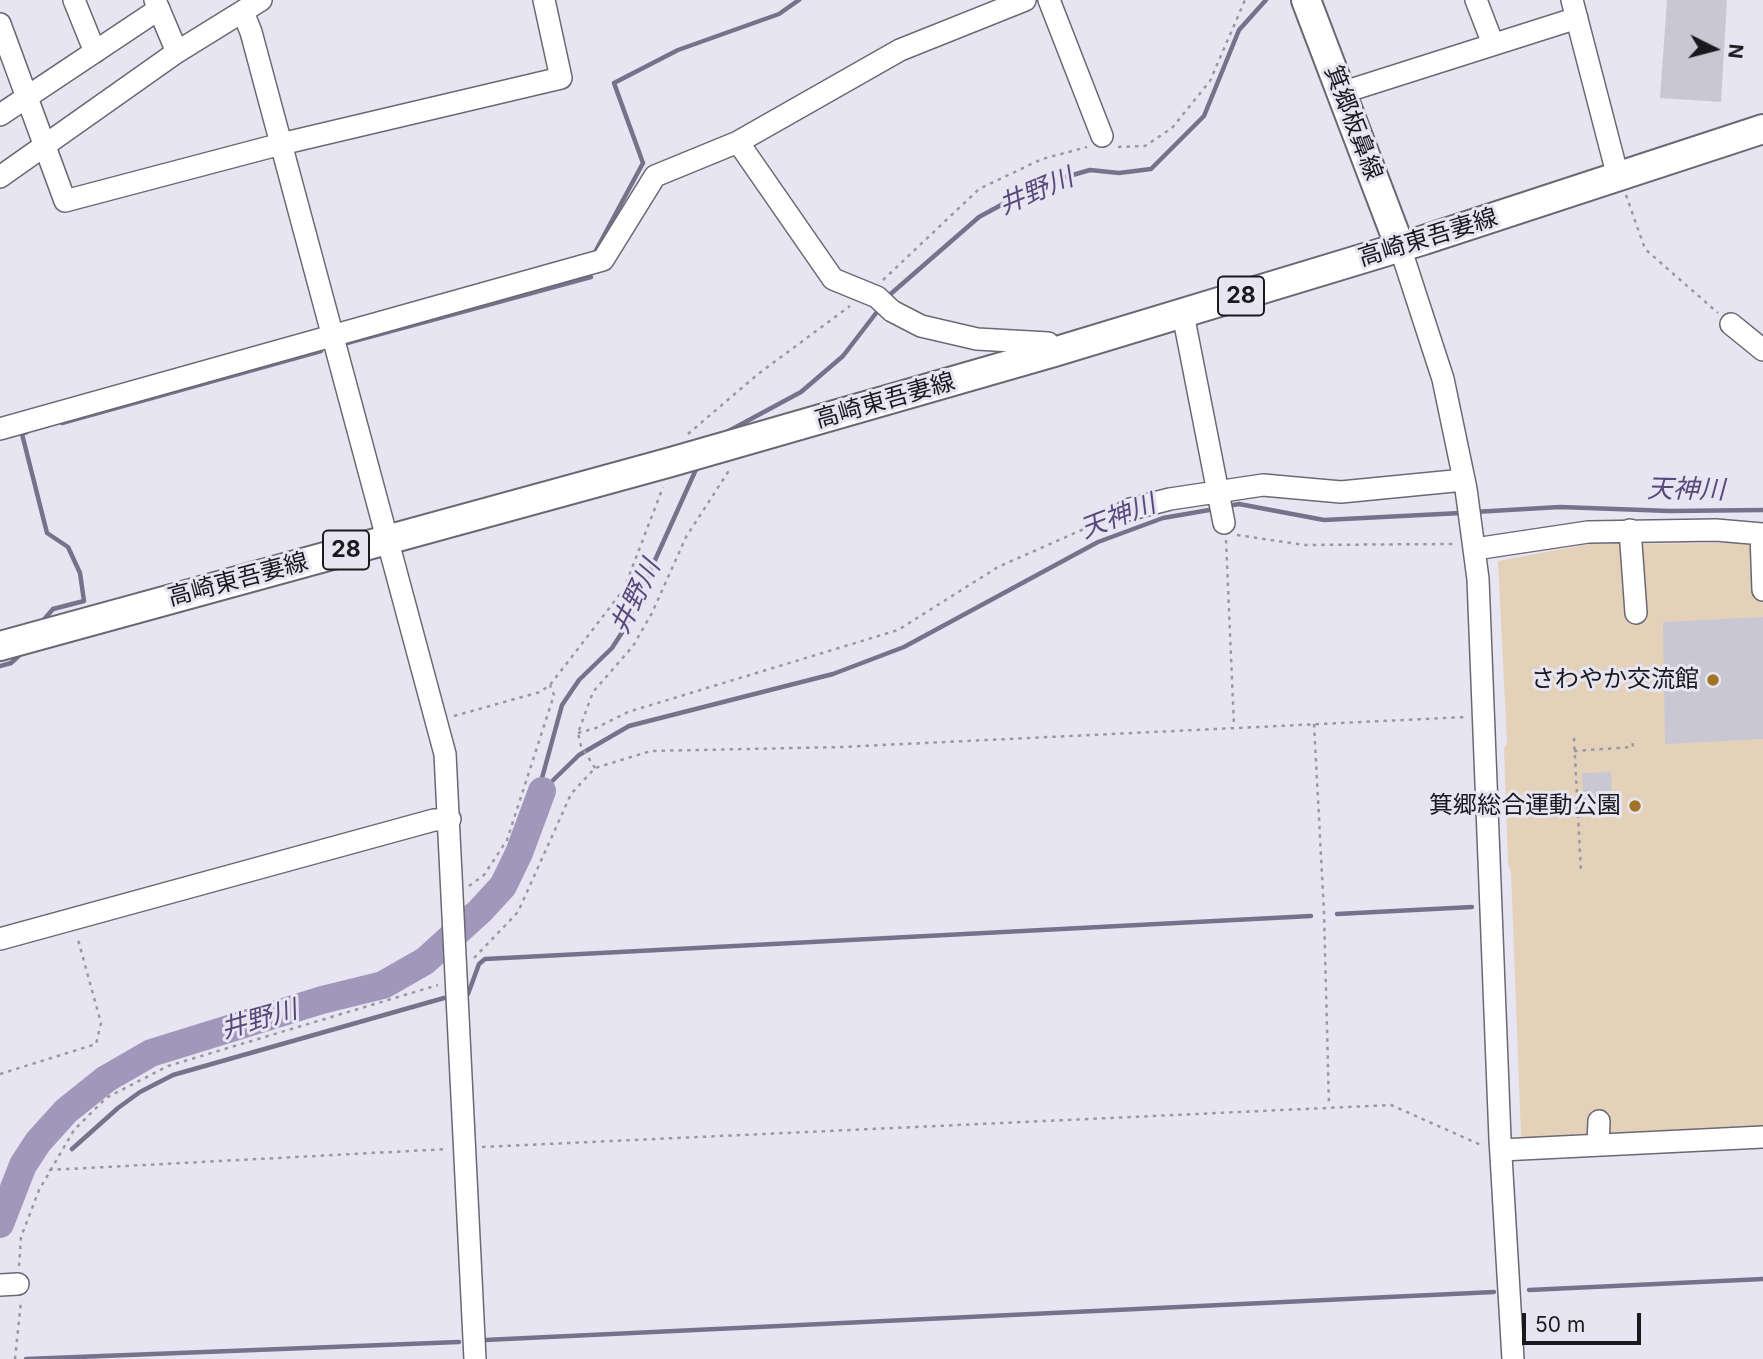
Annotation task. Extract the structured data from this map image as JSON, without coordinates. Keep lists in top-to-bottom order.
{
  "streets": {
    "main road": ["箕郷板鼻線", "高崎東吾妻線", "28"]
  },
  "crossings": [
    ["箕郷板鼻線", "高崎東吾妻線"]
  ],
  "water": ["井野川", "天神川"],
  "places": ["さわやか交流館", "箕郷総合運動公園"],
  "scale_bar": "50 m",
  "north": "right"
}
